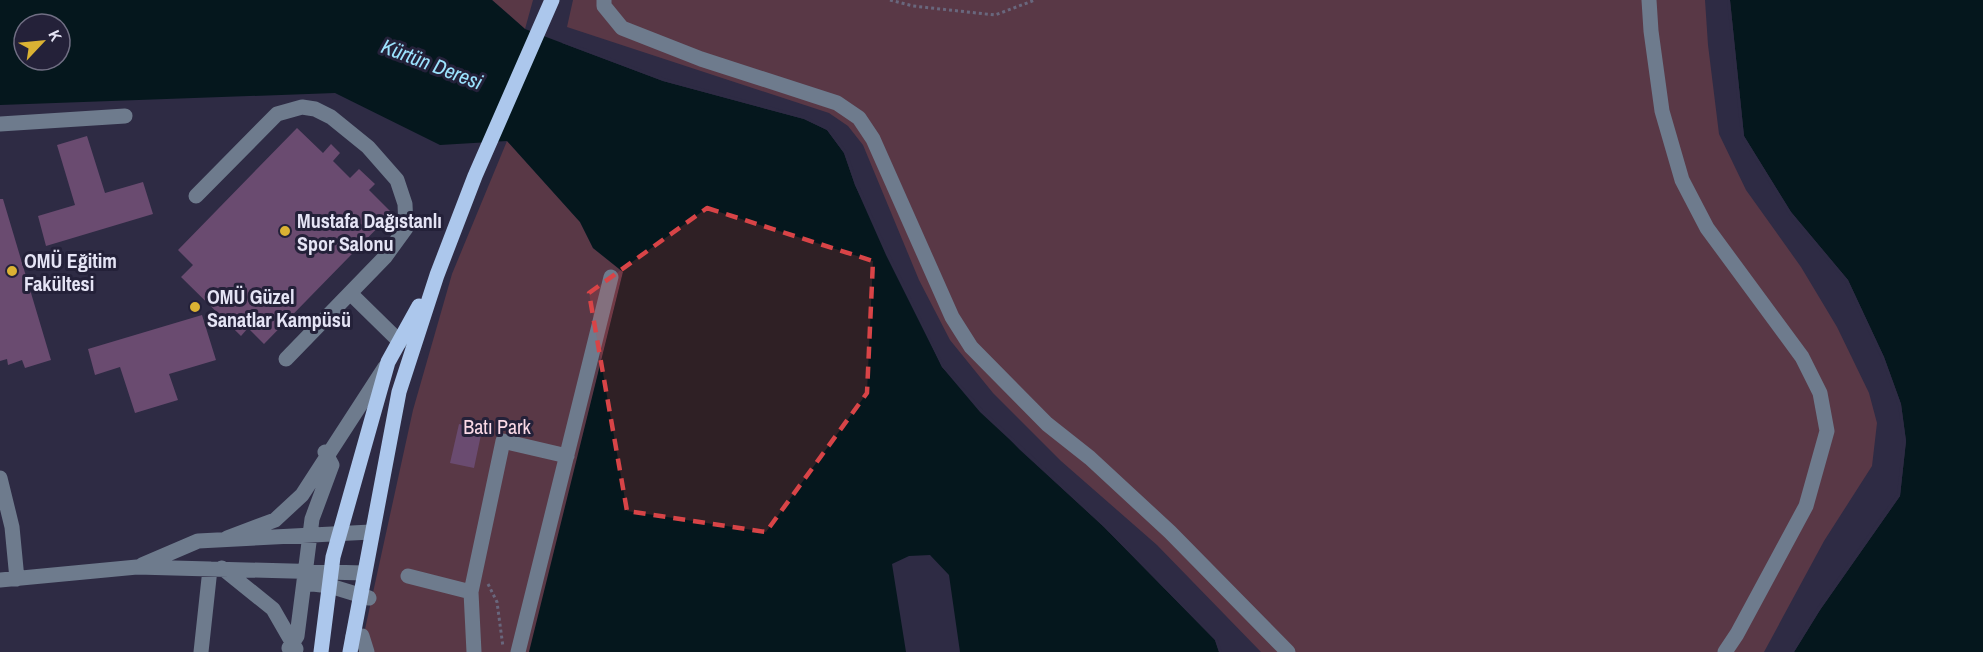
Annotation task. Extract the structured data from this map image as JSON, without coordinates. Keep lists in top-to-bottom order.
{
  "water": ["Kürtün Deresi"],
  "parks": ["Batı Park"],
  "places": ["Mustafa Dağıstanlı Spor Salonu", "OMÜ Eğitim Fakültesi", "OMÜ Güzel Sanatlar Kampüsü"],
  "north": "top right"
}
